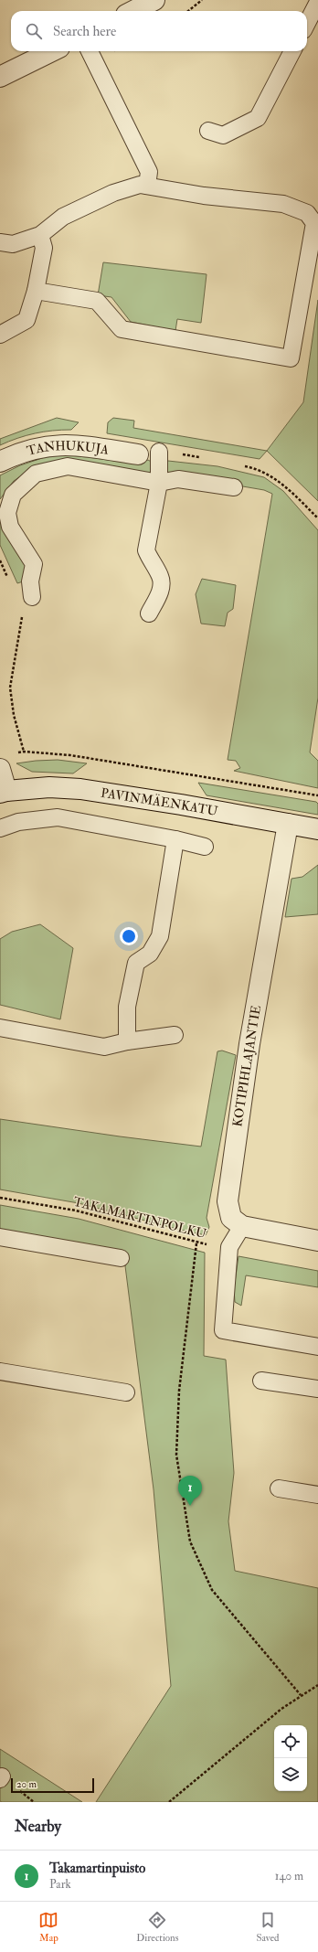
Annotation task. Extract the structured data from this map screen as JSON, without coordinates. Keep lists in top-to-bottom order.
{
  "streets": {
    "street": ["TANHUKUJA", "PAVINMÄENKATU", "KOTIPIHLAJANTIE"],
    "path": ["TAKAMARTINPOLKU"]
  },
  "crossings": [
    ["PAVINMÄENKATU", "KOTIPIHLAJANTIE"]
  ],
  "scale_bar": "20 m",
  "page": {
    "search": "Search here",
    "pins": "1",
    "scale": "20 m",
    "heading": "Nearby",
    "list": [
      {
        "mark": "1",
        "name": "Takamartinpuisto",
        "note": "Park",
        "value": "140 m"
      }
    ],
    "nav": ["Map", "Directions", "Saved"]
  }
}
